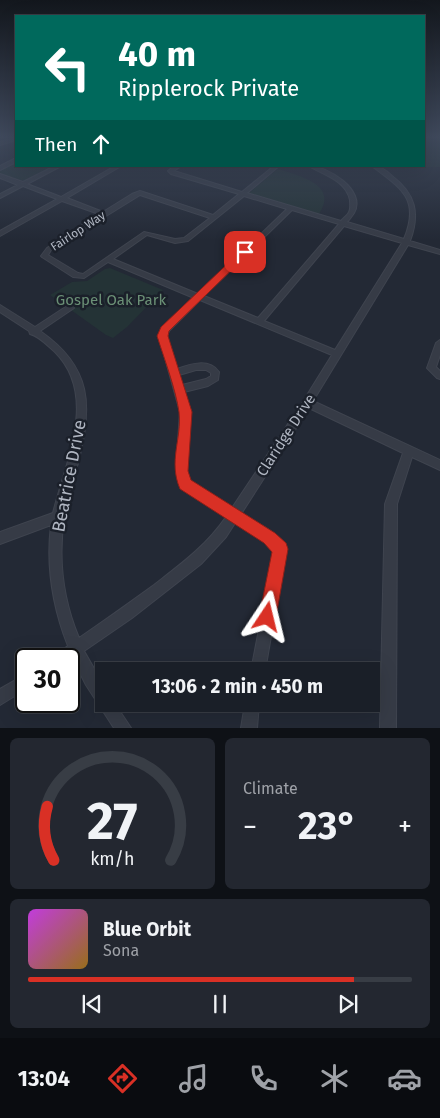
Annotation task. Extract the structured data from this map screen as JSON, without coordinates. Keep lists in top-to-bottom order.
{
  "streets": {
    "street": ["Fairlop Way", "Claridge Drive", "Beatrice Drive"]
  },
  "crossings": [
    ["Claridge Drive", "Beatrice Drive"]
  ],
  "parks": ["Gospel Oak Park"],
  "page": {
    "turn": ["40 m", "Ripplerock Private"],
    "then": "Then",
    "limit": "30",
    "trip": "13:06 · 2 min · 450 m",
    "tile": "Climate",
    "heat": ["−", "23°", "+"],
    "song": ["Blue Orbit", "Sona"],
    "tabs": "13:04",
    "gauge": ["27", "km/h"]
  }
}
